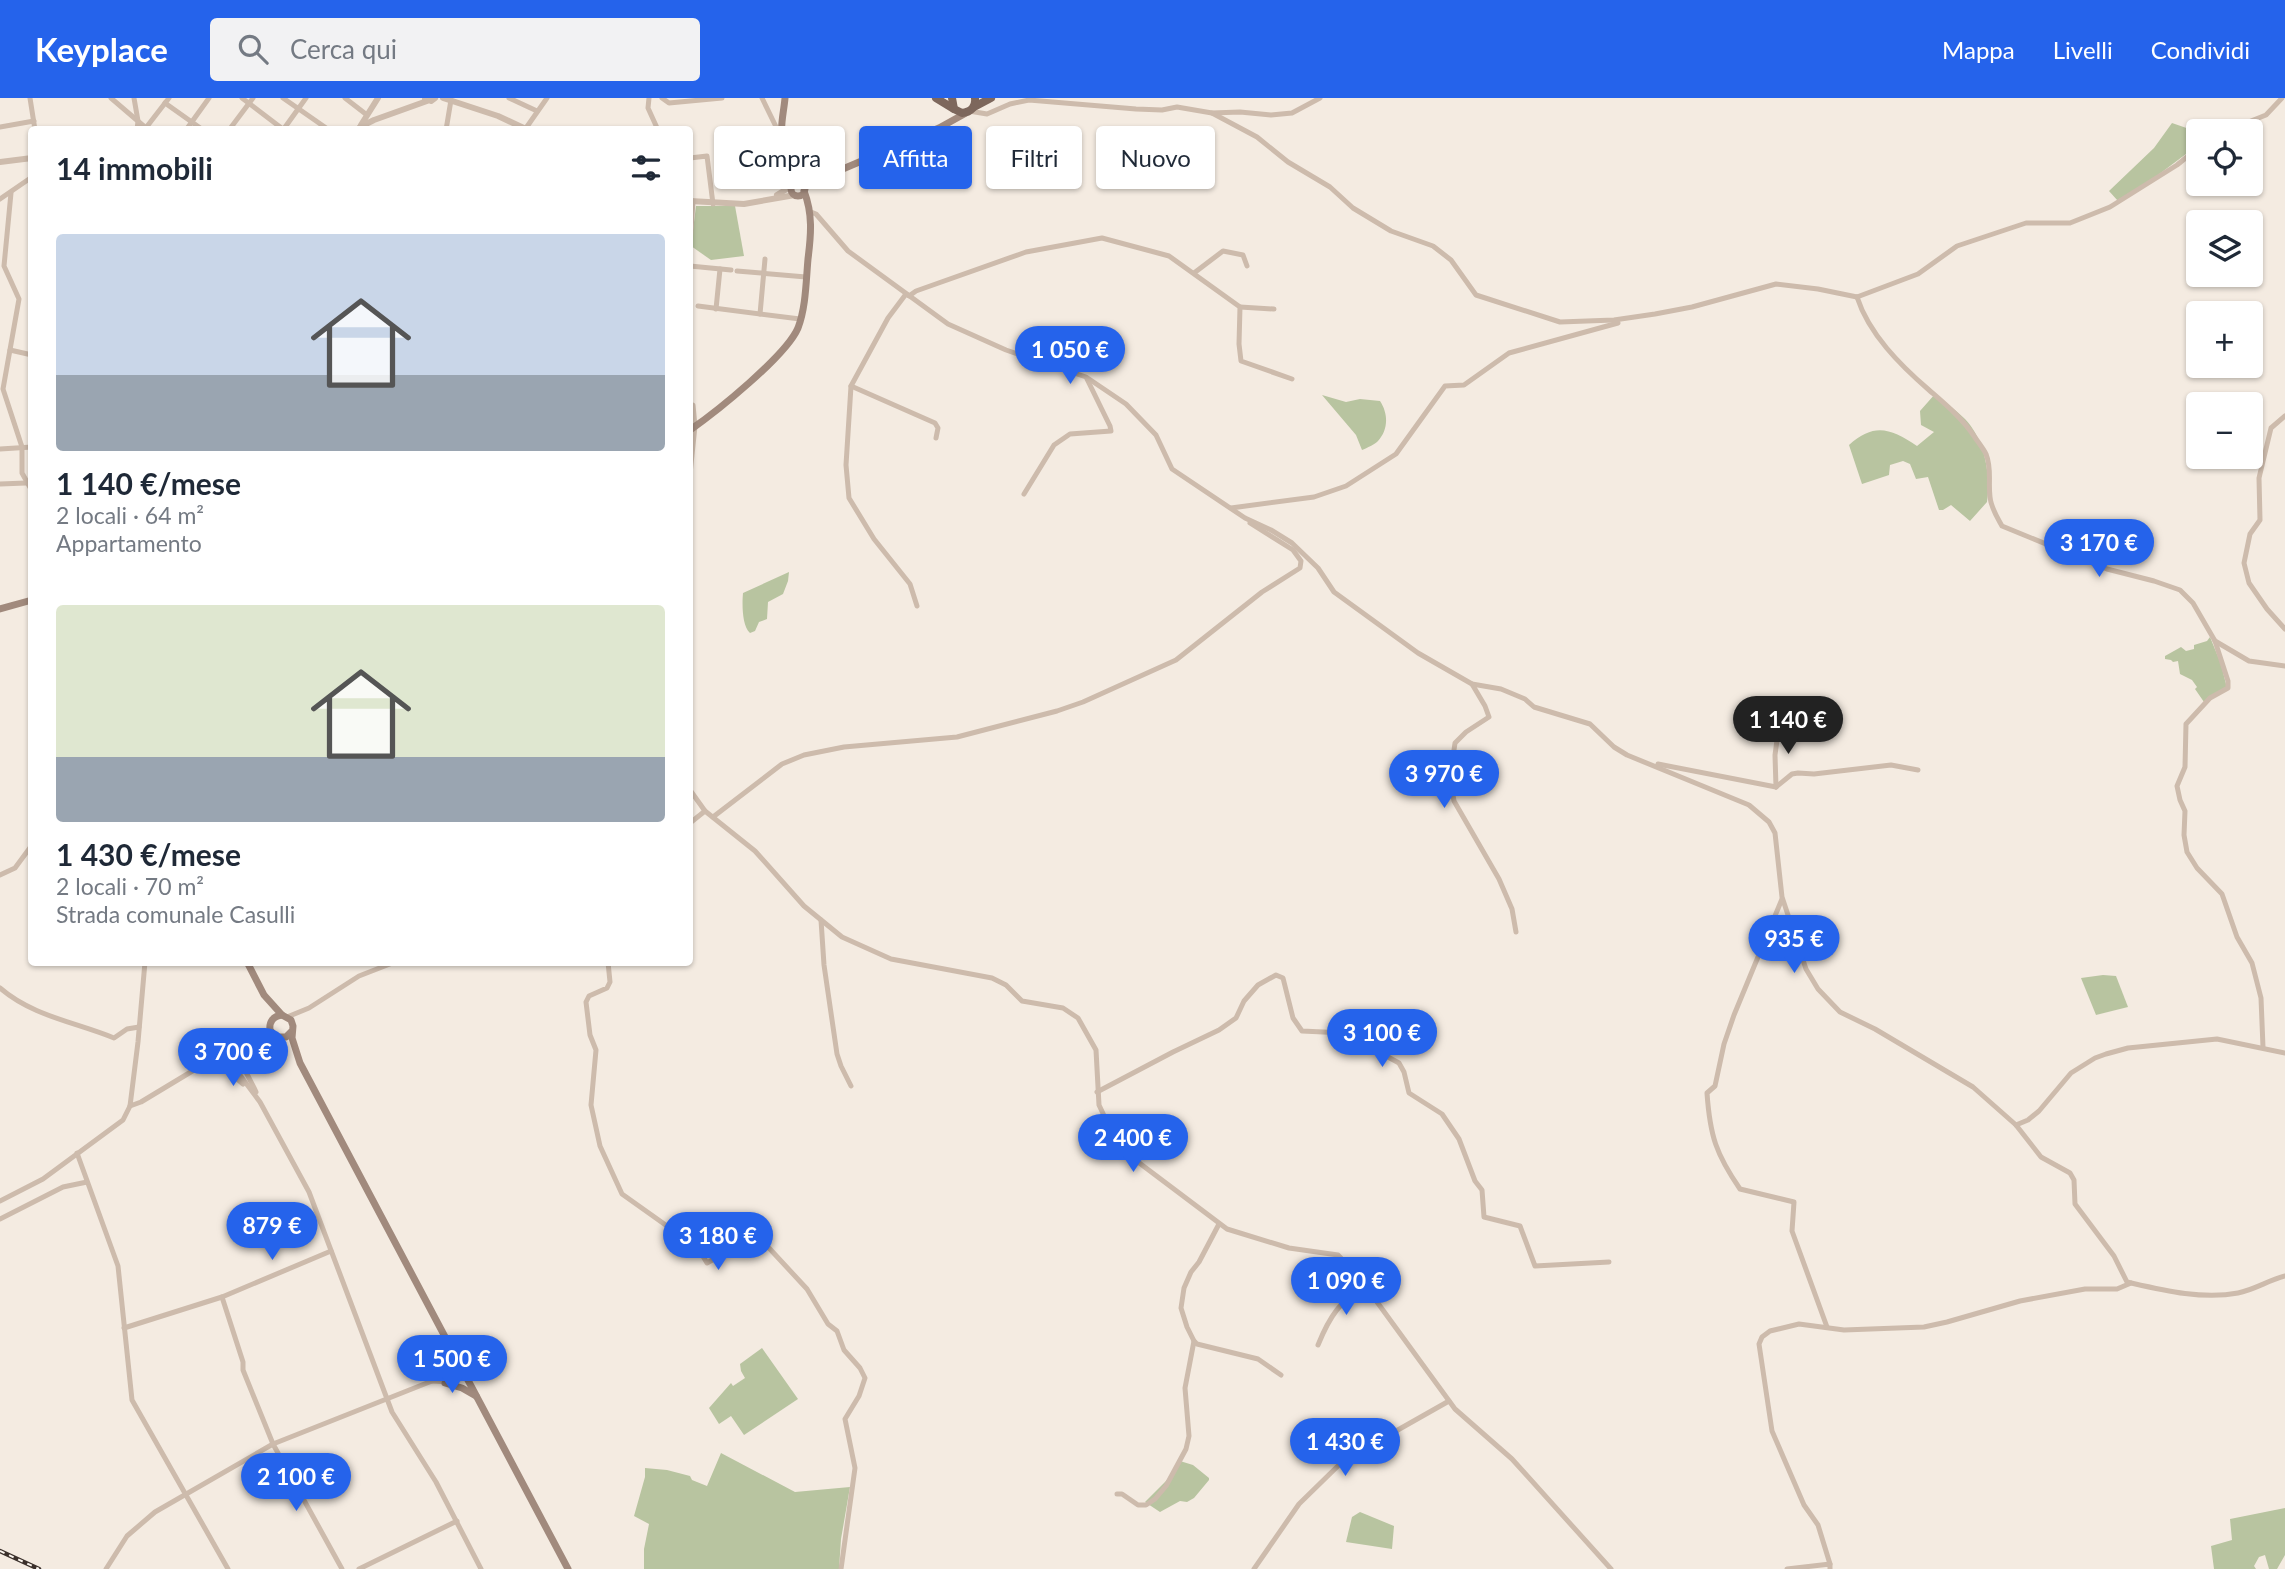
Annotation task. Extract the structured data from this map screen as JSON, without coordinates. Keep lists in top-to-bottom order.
{
  "page": {
    "header": "Keyplace",
    "search": "Cerca qui",
    "nav": ["Mappa", "Livelli", "Condividi"],
    "map_buttons": ["+", "−"],
    "chip": [
      "Compra",
      "Affitta",
      "Filtri",
      "Nuovo"
    ],
    "heading": "14 immobili",
    "list": [
      {
        "name": "1 140 €/mese",
        "note": "2 locali · 64 m² · Appartamento"
      },
      {
        "name": "1 430 €/mese",
        "note": "2 locali · 70 m² · Strada comunale Casulli"
      }
    ],
    "price": [
      "1 050 €",
      "3 170 €",
      "1 140 €",
      "3 970 €",
      "935 €",
      "3 100 €",
      "3 700 €",
      "2 400 €",
      "879 €",
      "3 180 €",
      "1 090 €",
      "1 500 €",
      "1 430 €",
      "2 100 €"
    ]
  }
}
